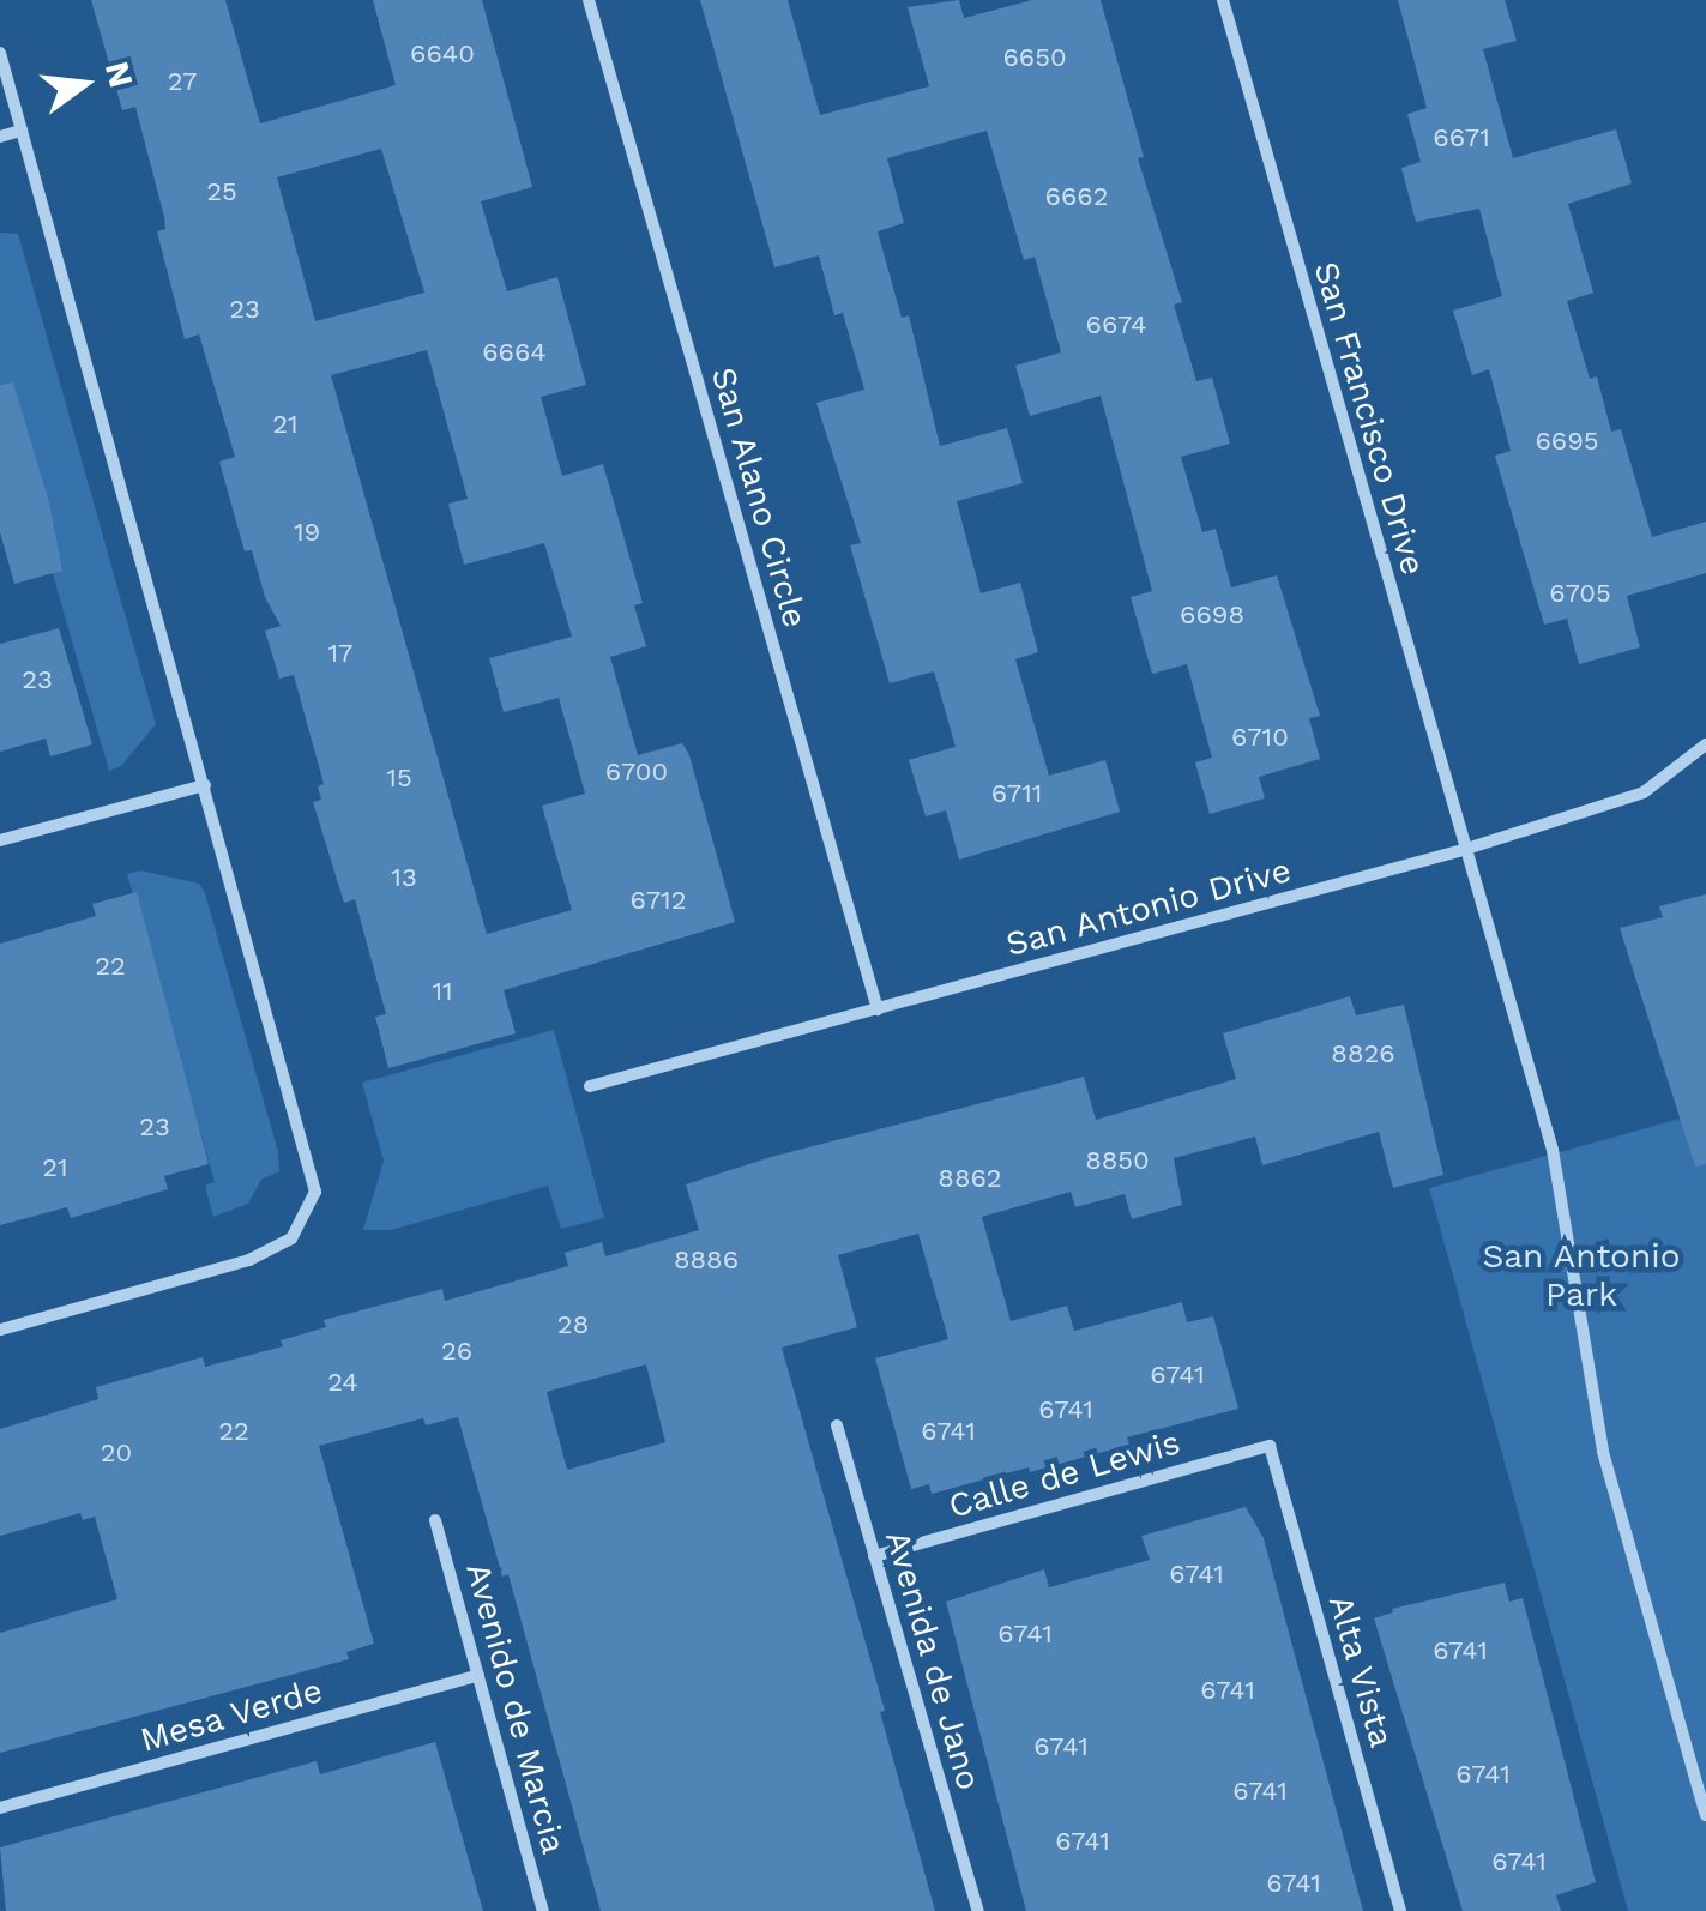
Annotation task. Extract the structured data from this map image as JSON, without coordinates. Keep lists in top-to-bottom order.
{
  "streets": {
    "street": [
      "San Francisco Drive",
      "San Alano Circle",
      "San Antonio Drive",
      "Calle de Lewis",
      "Avenida de Jano",
      "Alta Vista",
      "Avenido de Marcia",
      "Mesa Verde"
    ]
  },
  "crossings": [
    ["San Francisco Drive", "San Antonio Drive"],
    ["San Alano Circle", "San Antonio Drive"],
    ["Calle de Lewis", "Avenida de Jano"],
    ["Calle de Lewis", "Alta Vista"],
    ["Avenido de Marcia", "Mesa Verde"]
  ],
  "parks": ["San Antonio Park"],
  "house_numbers": [
    "6640",
    "6650",
    "27",
    "6671",
    "25",
    "6662",
    "23",
    "6674",
    "6664",
    "21",
    "6695",
    "19",
    "6705",
    "6698",
    "17",
    "23",
    "6710",
    "6700",
    "15",
    "6711",
    "13",
    "6712",
    "22",
    "11",
    "8826",
    "23",
    "8850",
    "21",
    "8862",
    "8886",
    "28",
    "26",
    "6741",
    "24",
    "6741",
    "22",
    "6741",
    "20",
    "6741",
    "6741",
    "6741",
    "6741",
    "6741",
    "6741",
    "6741",
    "6741",
    "6741",
    "6741"
  ],
  "north": "right"
}
